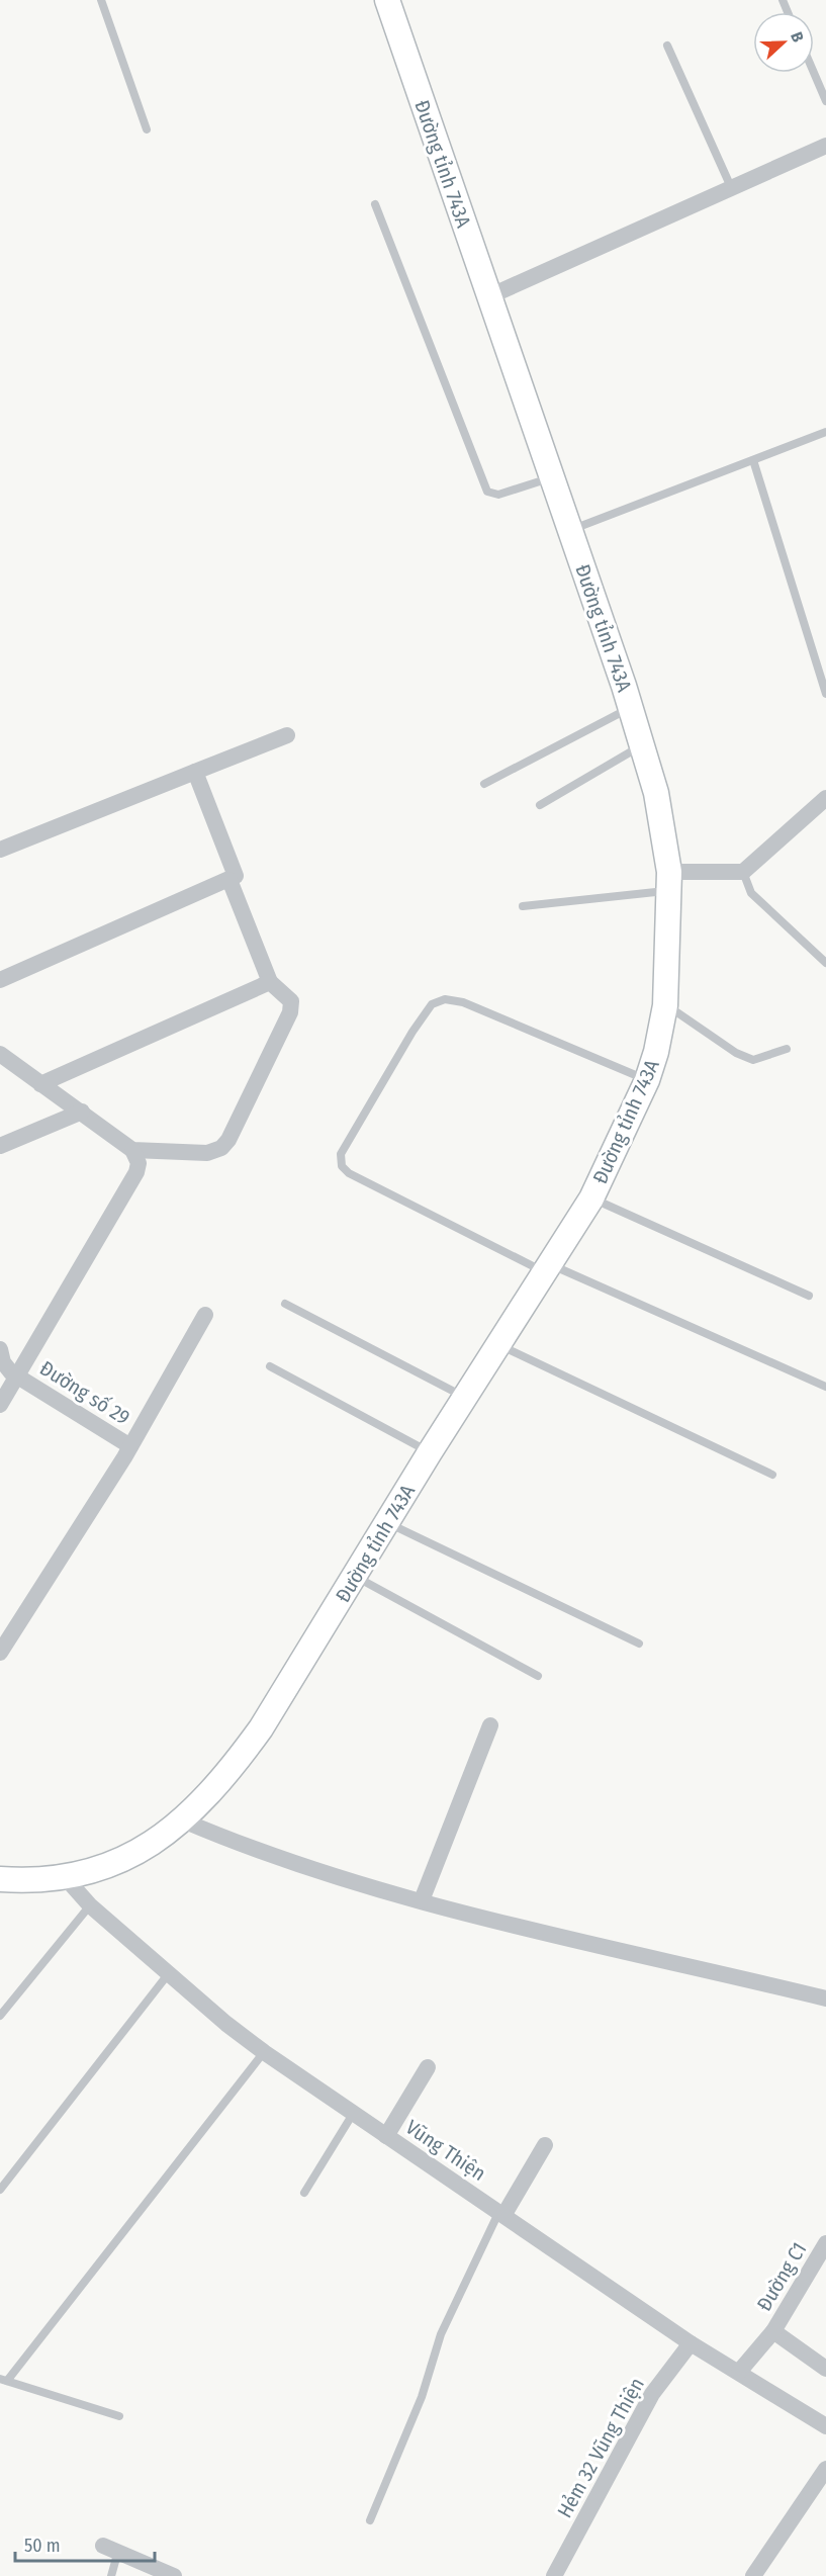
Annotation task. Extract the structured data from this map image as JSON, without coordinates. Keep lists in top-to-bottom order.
{
  "streets": {
    "main road": ["Đường tỉnh 743A"],
    "street": [
      "Đường số 29",
      "Vũng Thiện",
      "Đường C1",
      "Hẻm 32 Vũng Thiện"
    ]
  },
  "crossings": [
    ["Đường tỉnh 743A", "Vũng Thiện"],
    ["Vũng Thiện", "Đường C1"],
    ["Vũng Thiện", "Hẻm 32 Vũng Thiện"]
  ],
  "scale_bar": "50 m",
  "north": "right"
}
